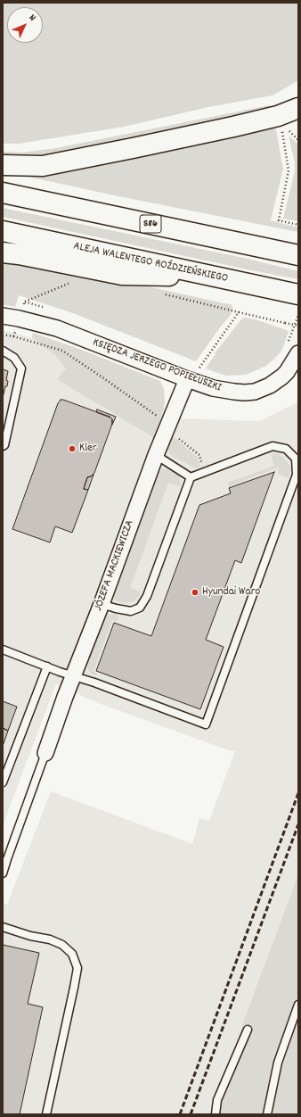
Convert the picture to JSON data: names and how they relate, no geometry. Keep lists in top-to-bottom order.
{
  "streets": {
    "highway": ["S86", "ALEJA WALENTEGO ROŹDZIEŃSKIEGO"],
    "street": ["KSIĘDZA JERZEGO POPIEŁUSZKI", "JÓZEFA MACKIEWICZA"]
  },
  "crossings": [
    ["KSIĘDZA JERZEGO POPIEŁUSZKI", "JÓZEFA MACKIEWICZA"]
  ],
  "places": ["Kler", "Hyundai Waro"],
  "north": "top right"
}
